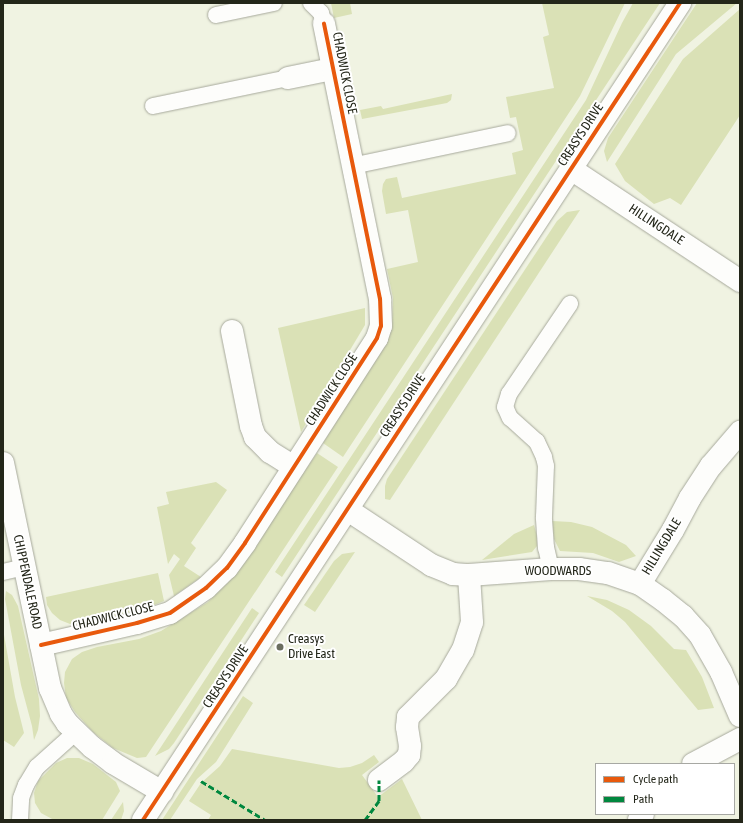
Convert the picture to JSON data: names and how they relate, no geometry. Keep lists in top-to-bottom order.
{
  "streets": {
    "street": [
      "CHADWICK CLOSE",
      "CREASYS DRIVE",
      "HILLINGDALE",
      "WOODWARDS",
      "CHIPPENDALE ROAD"
    ]
  },
  "crossings": [
    ["CHADWICK CLOSE", "CHIPPENDALE ROAD"],
    ["CREASYS DRIVE", "HILLINGDALE"],
    ["CREASYS DRIVE", "WOODWARDS"],
    ["CREASYS DRIVE", "CHIPPENDALE ROAD"],
    ["HILLINGDALE", "WOODWARDS"]
  ],
  "places": ["Creasys Drive East"],
  "legend": ["Cycle path", "Path"]
}
